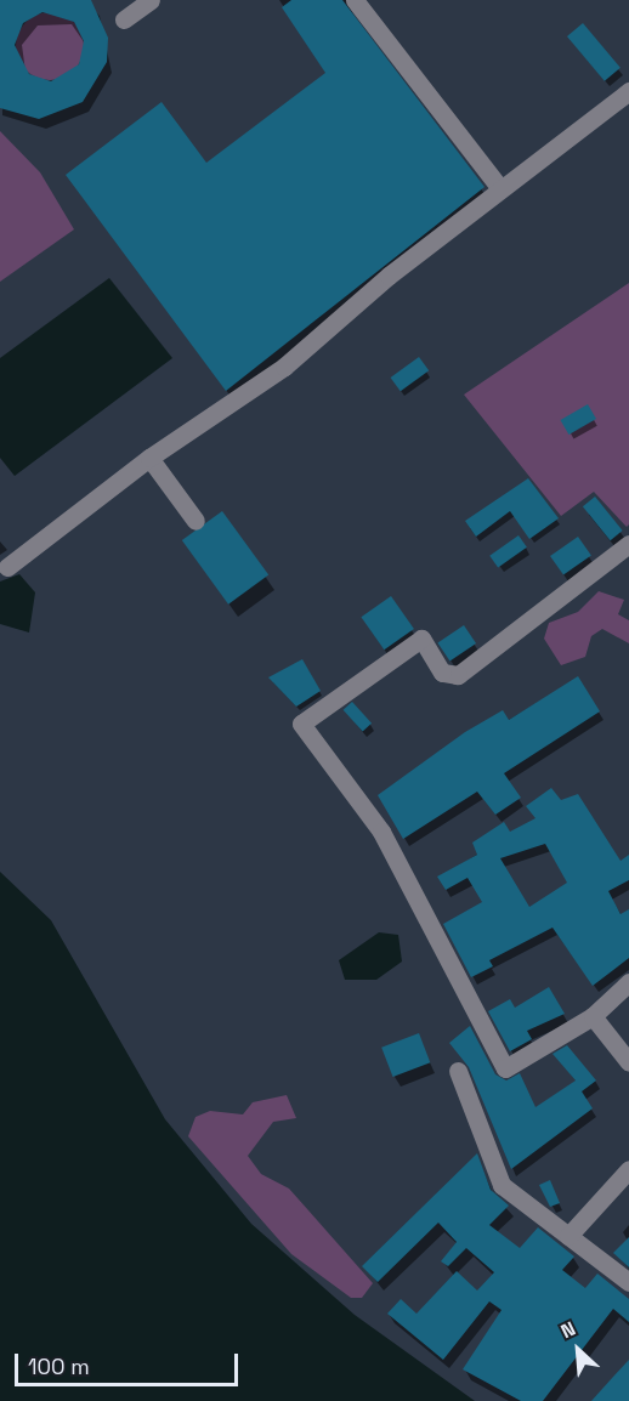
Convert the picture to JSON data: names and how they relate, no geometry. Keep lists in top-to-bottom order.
{
  "scale_bar": "100 m",
  "north": "top left"
}
